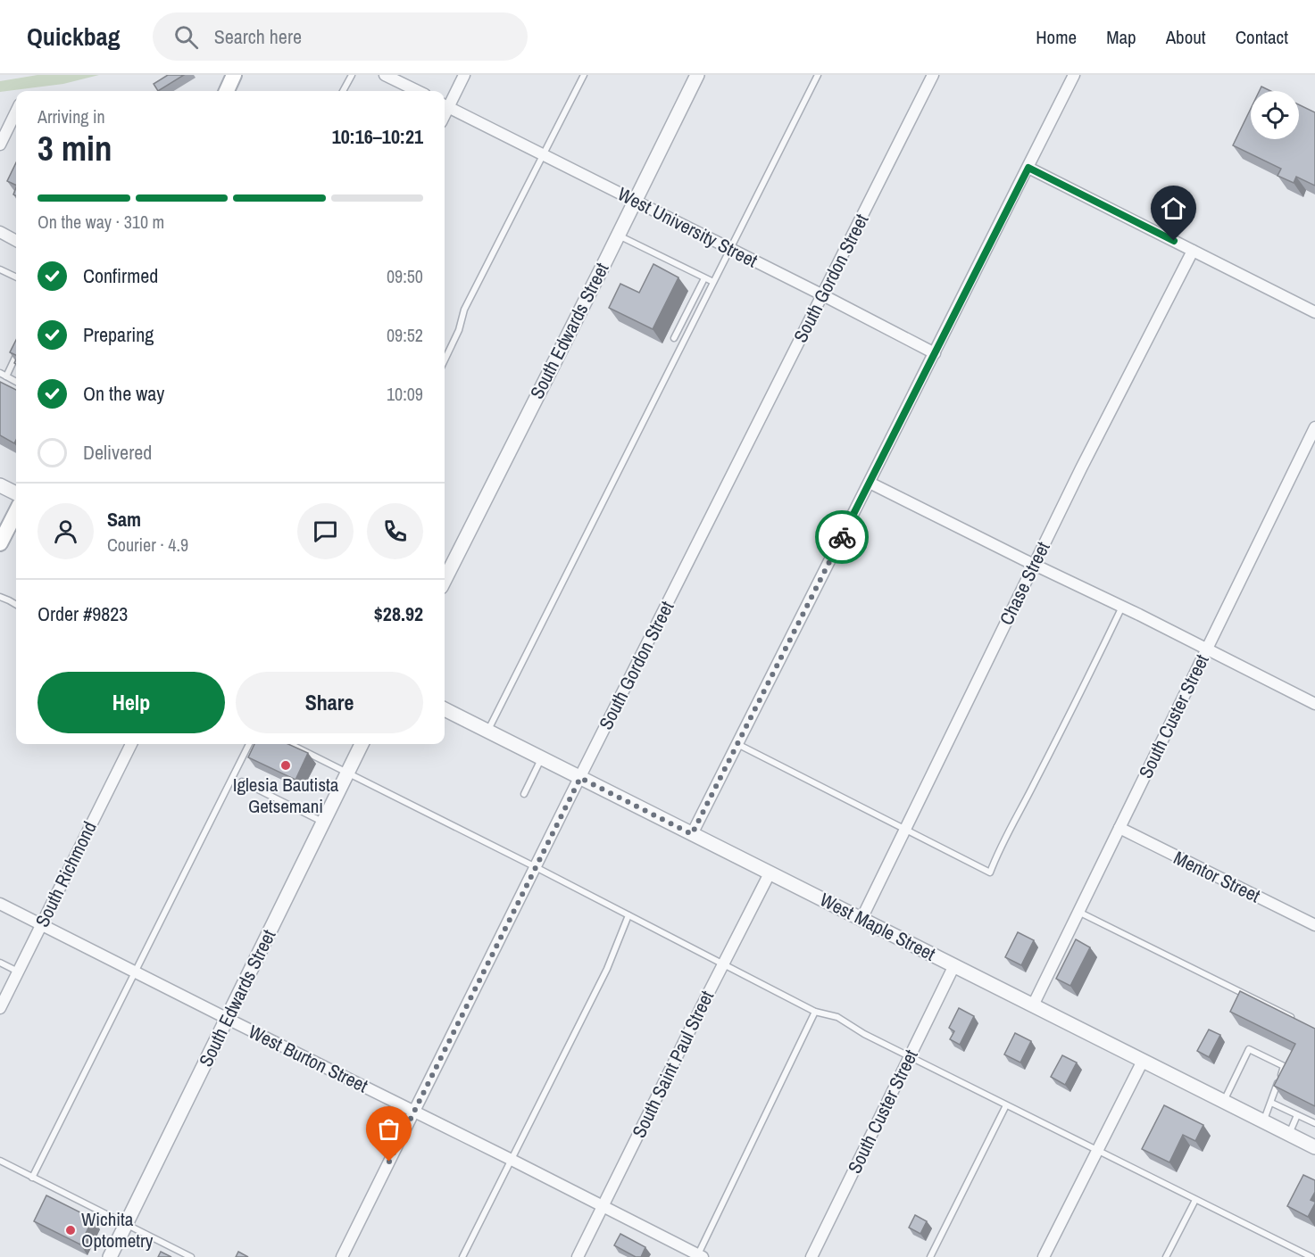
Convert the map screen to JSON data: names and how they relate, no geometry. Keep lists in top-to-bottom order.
{
  "streets": {
    "street": [
      "West University Street",
      "South Gordon Street",
      "South Edwards Street",
      "Chase Street",
      "South Custer Street",
      "South Richmond",
      "Mentor Street",
      "West Maple Street",
      "West Burton Street",
      "South Saint Paul Street"
    ]
  },
  "crossings": [
    ["West University Street", "South Gordon Street"],
    ["West University Street", "South Edwards Street"],
    ["South Gordon Street", "West Maple Street"],
    ["South Gordon Street", "West Burton Street"],
    ["South Edwards Street", "West Burton Street"],
    ["Chase Street", "West Maple Street"],
    ["South Custer Street", "Mentor Street"],
    ["South Custer Street", "West Maple Street"],
    ["South Richmond", "West Burton Street"],
    ["West Maple Street", "South Saint Paul Street"],
    ["West Burton Street", "South Saint Paul Street"]
  ],
  "places": ["Iglesia Bautista Getsemani", "Wichita Optometry"],
  "page": {
    "header": "Quickbag",
    "search": "Search here",
    "nav": [
      "Home",
      "Map",
      "About",
      "Contact"
    ],
    "heading": ["3 min", "Arriving in", "10:16–10:21"],
    "panel": [
      "Sam",
      "Courier · 4.9",
      "Order #9823",
      "$28.92"
    ],
    "bar": "On the way · 310 m",
    "list": [
      ["Confirmed", "09:50"],
      ["Preparing", "09:52"],
      ["On the way", "10:09"],
      "Delivered"
    ],
    "buttons": ["Help", "Share"]
  }
}
